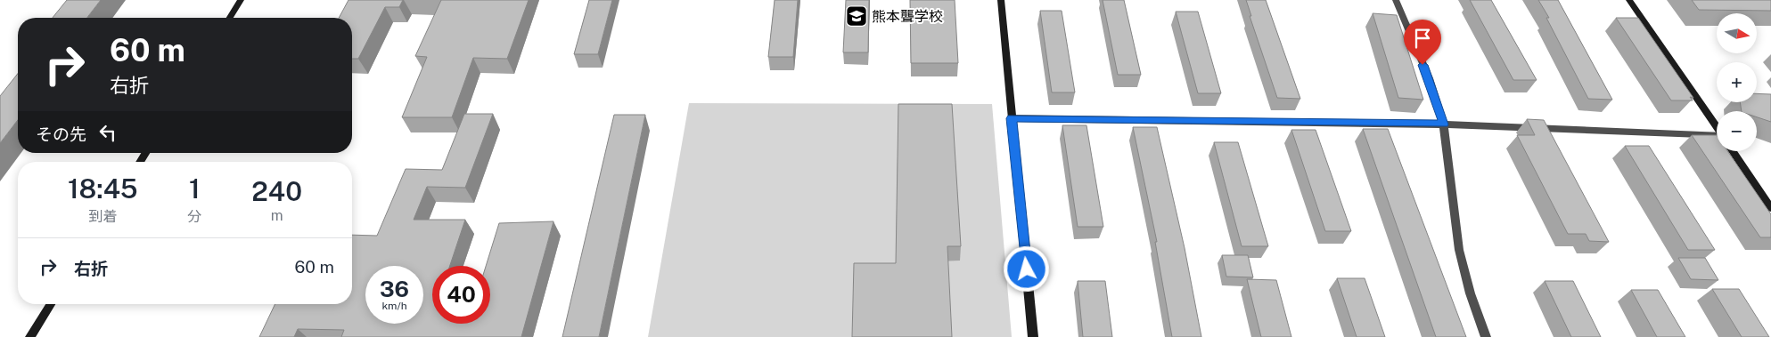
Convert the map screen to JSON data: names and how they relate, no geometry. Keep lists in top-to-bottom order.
{
  "places": {
    "school or university": ["熊本聾学校"]
  },
  "north": "right",
  "page": {
    "map_buttons": ["+", "−"],
    "turn": ["60 m", "右折"],
    "then": "その先",
    "eta": [
      "18:45",
      "到着",
      "1",
      "分",
      "240",
      "m"
    ],
    "list": [
      {
        "name": "右折",
        "value": "60 m"
      }
    ],
    "speed": "36 km/h",
    "limit": "40"
  }
}
